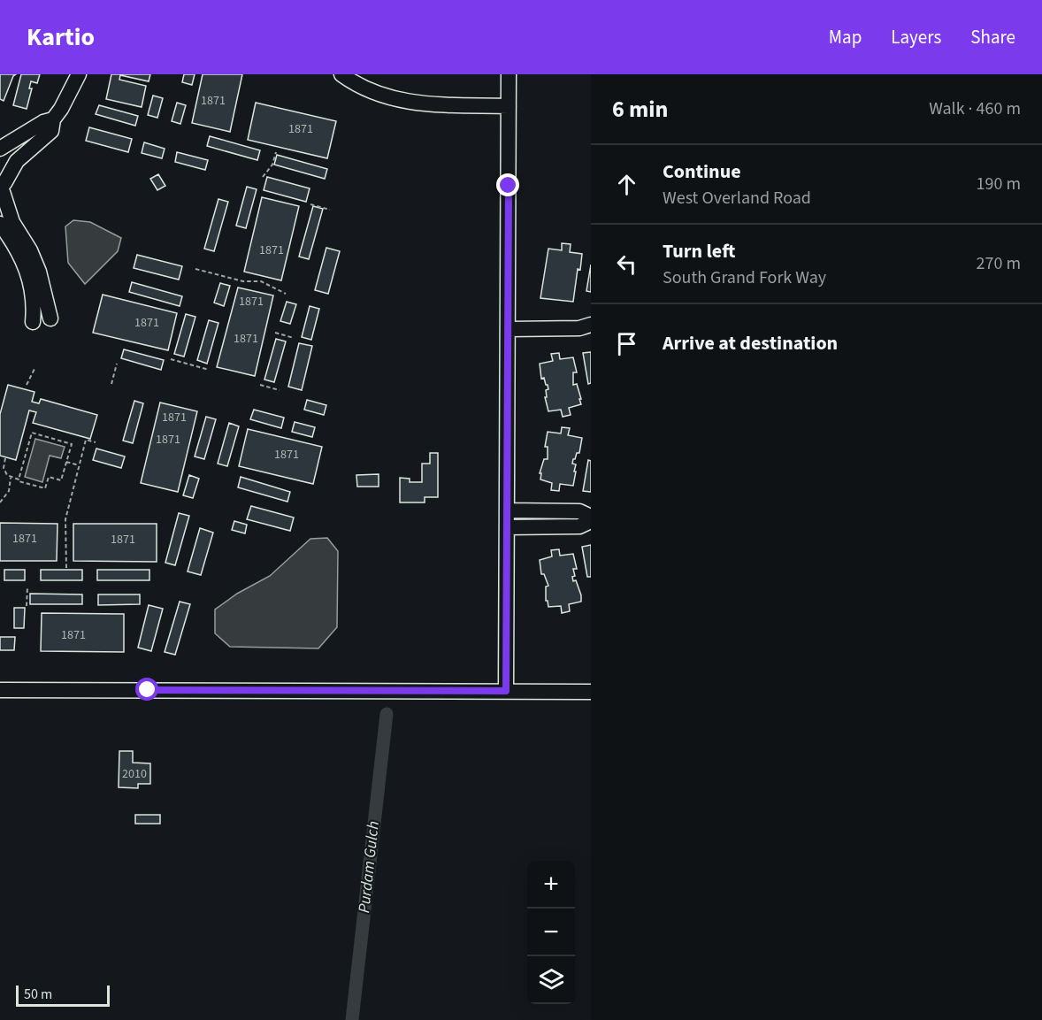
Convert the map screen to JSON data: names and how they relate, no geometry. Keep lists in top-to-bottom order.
{
  "water": ["Purdam Gulch"],
  "house_numbers": [
    "1871",
    "1871",
    "1871",
    "1871",
    "1871",
    "1871",
    "1871",
    "1871",
    "1871",
    "1871",
    "1871",
    "1871",
    "2010"
  ],
  "scale_bar": "50 m",
  "page": {
    "header": "Kartio",
    "nav": ["Map", "Layers", "Share"],
    "heading": ["6 min", "Walk · 460 m"],
    "list": [
      ["Continue", "West Overland Road", "190 m"],
      ["Turn left", "South Grand Fork Way", "270 m"],
      "Arrive at destination"
    ],
    "map_buttons": ["+", "−"],
    "scale": "50 m"
  }
}
